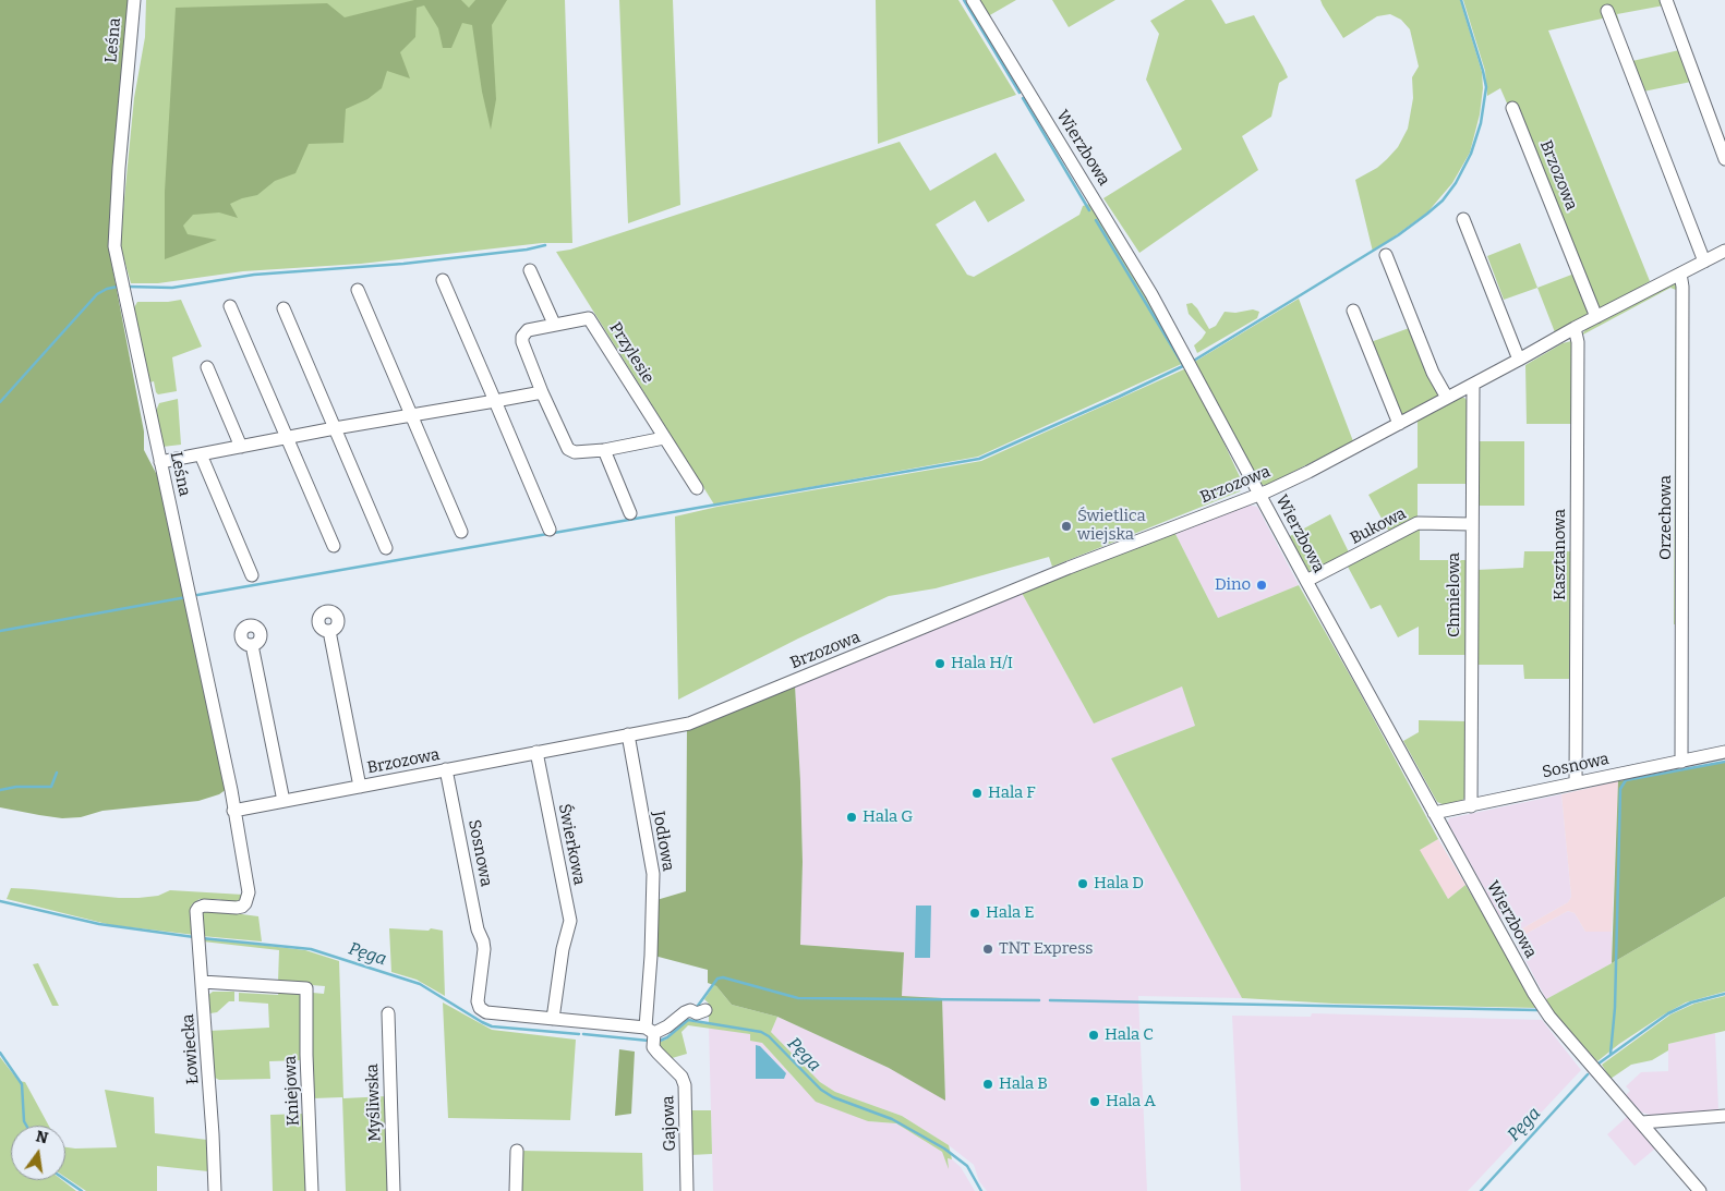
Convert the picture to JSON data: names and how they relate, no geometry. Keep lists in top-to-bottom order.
{
  "streets": {
    "street": [
      "Leśna",
      "Wierzbowa",
      "Brzozowa",
      "Przylesie",
      "Orzechowa",
      "Bukowa",
      "Kasztanowa",
      "Chmielowa",
      "Sosnowa",
      "Jodłowa",
      "Świerkowa",
      "Łowiecka",
      "Kniejowa",
      "Myśliwska",
      "Gajowa"
    ]
  },
  "crossings": [
    ["Leśna", "Brzozowa"],
    ["Leśna", "Łowiecka"],
    ["Wierzbowa", "Brzozowa"],
    ["Wierzbowa", "Bukowa"],
    ["Wierzbowa", "Sosnowa"],
    ["Brzozowa", "Orzechowa"],
    ["Brzozowa", "Kasztanowa"],
    ["Brzozowa", "Chmielowa"],
    ["Brzozowa", "Sosnowa"],
    ["Brzozowa", "Jodłowa"],
    ["Brzozowa", "Świerkowa"],
    ["Orzechowa", "Sosnowa"],
    ["Bukowa", "Chmielowa"],
    ["Kasztanowa", "Sosnowa"],
    ["Chmielowa", "Sosnowa"],
    ["Sosnowa", "Świerkowa"],
    ["Jodłowa", "Gajowa"],
    ["Łowiecka", "Kniejowa"]
  ],
  "water": ["Pęga"],
  "places": [
    "Świetlica wiejska",
    "Dino",
    "Hala H/I",
    "Hala F",
    "Hala G",
    "Hala D",
    "Hala E",
    "TNT Express",
    "Hala C",
    "Hala B",
    "Hala A"
  ],
  "north": "top"
}
